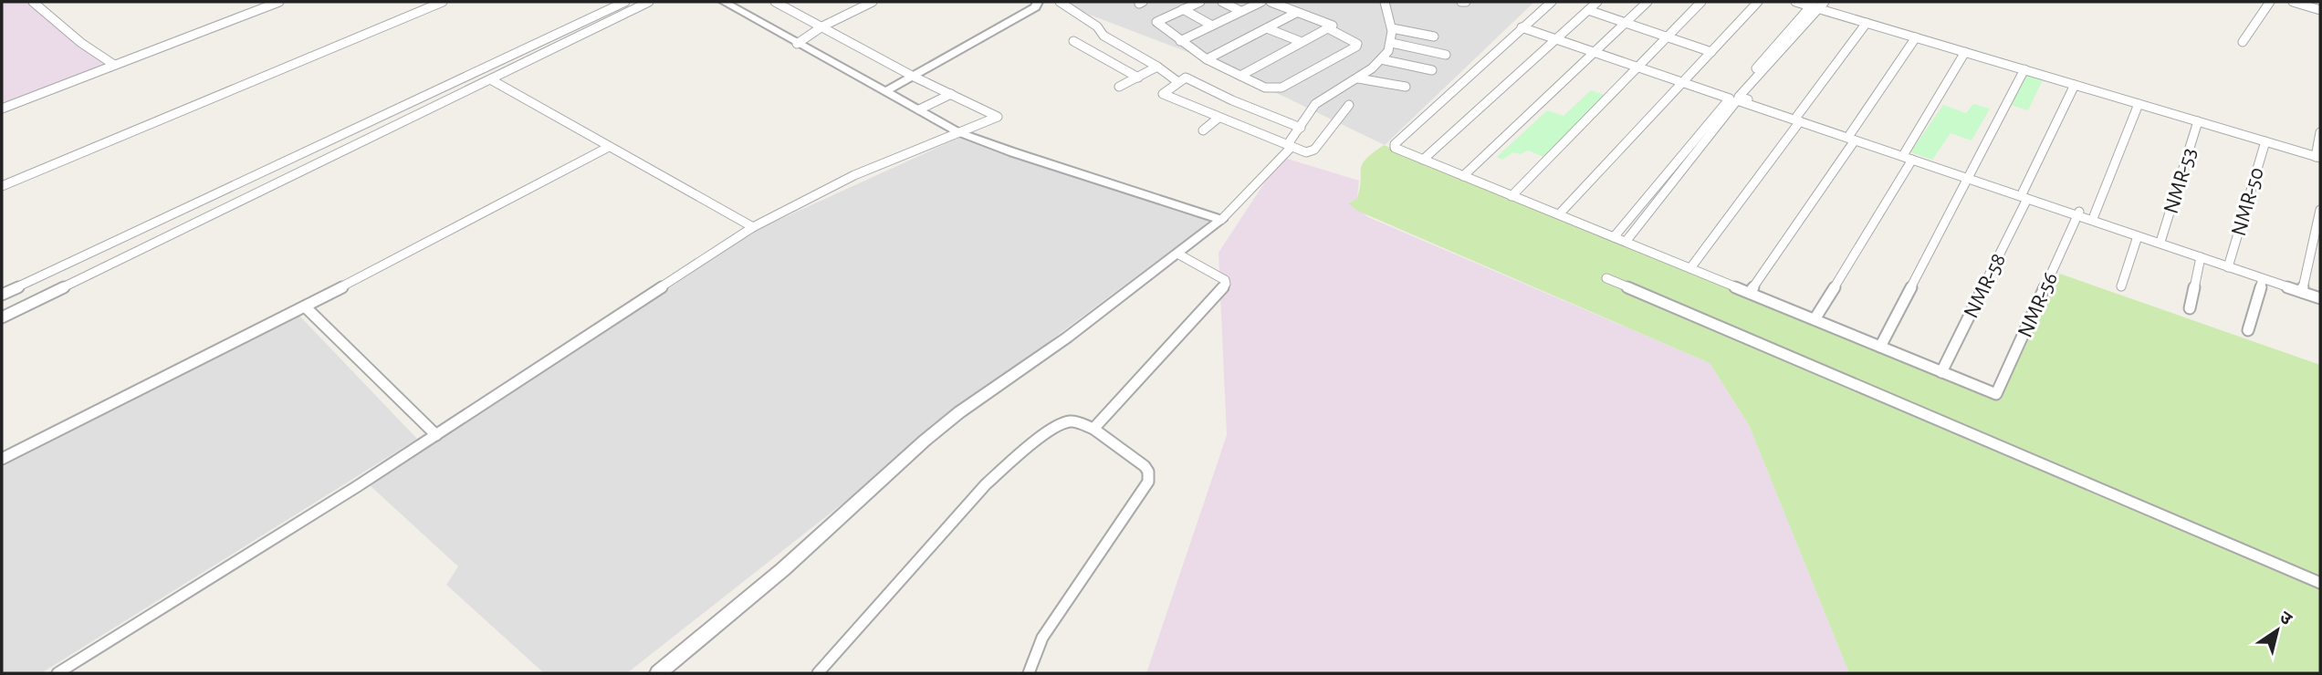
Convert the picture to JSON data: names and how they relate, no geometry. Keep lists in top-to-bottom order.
{
  "streets": {
    "street": [
      "NMR-53",
      "NMR-50",
      "NMR-58",
      "NMR-56"
    ]
  },
  "crossings": [
    ["NMR-58", "NMR-56"]
  ],
  "north": "top right"
}
